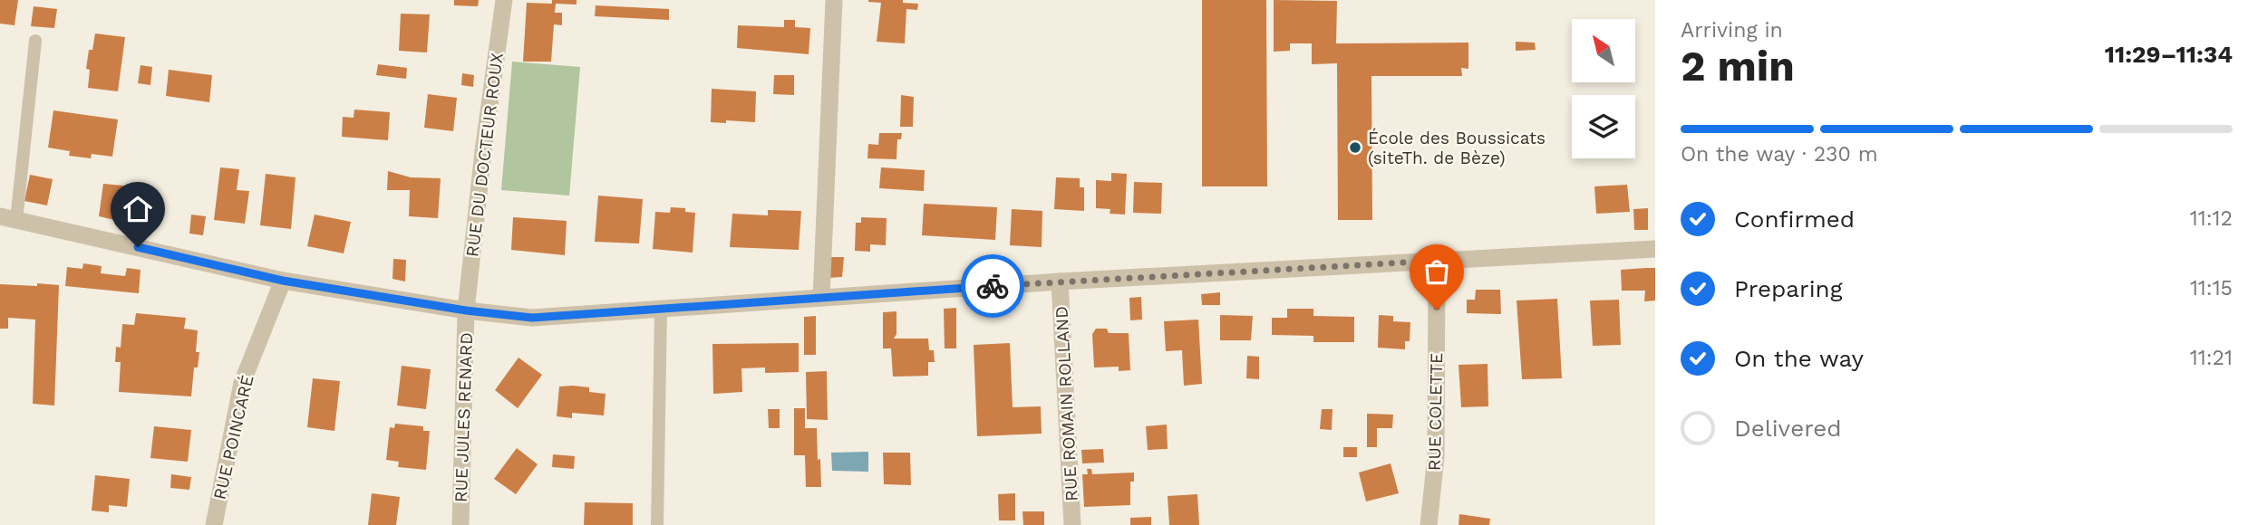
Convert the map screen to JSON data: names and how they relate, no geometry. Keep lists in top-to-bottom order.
{
  "streets": {
    "street": [
      "RUE DU DOCTEUR ROUX",
      "RUE ROMAIN ROLLAND",
      "RUE COLETTE",
      "RUE JULES RENARD",
      "RUE POINCARÉ"
    ]
  },
  "crossings": [
    ["RUE DU DOCTEUR ROUX", "RUE JULES RENARD"]
  ],
  "places": ["École des Boussicats (siteTh. de Bèze)"],
  "north": "top left",
  "page": {
    "heading": ["2 min", "Arriving in", "11:29–11:34"],
    "bar": "On the way · 230 m",
    "list": [
      ["Confirmed", "11:12"],
      ["Preparing", "11:15"],
      ["On the way", "11:21"],
      "Delivered"
    ]
  }
}
